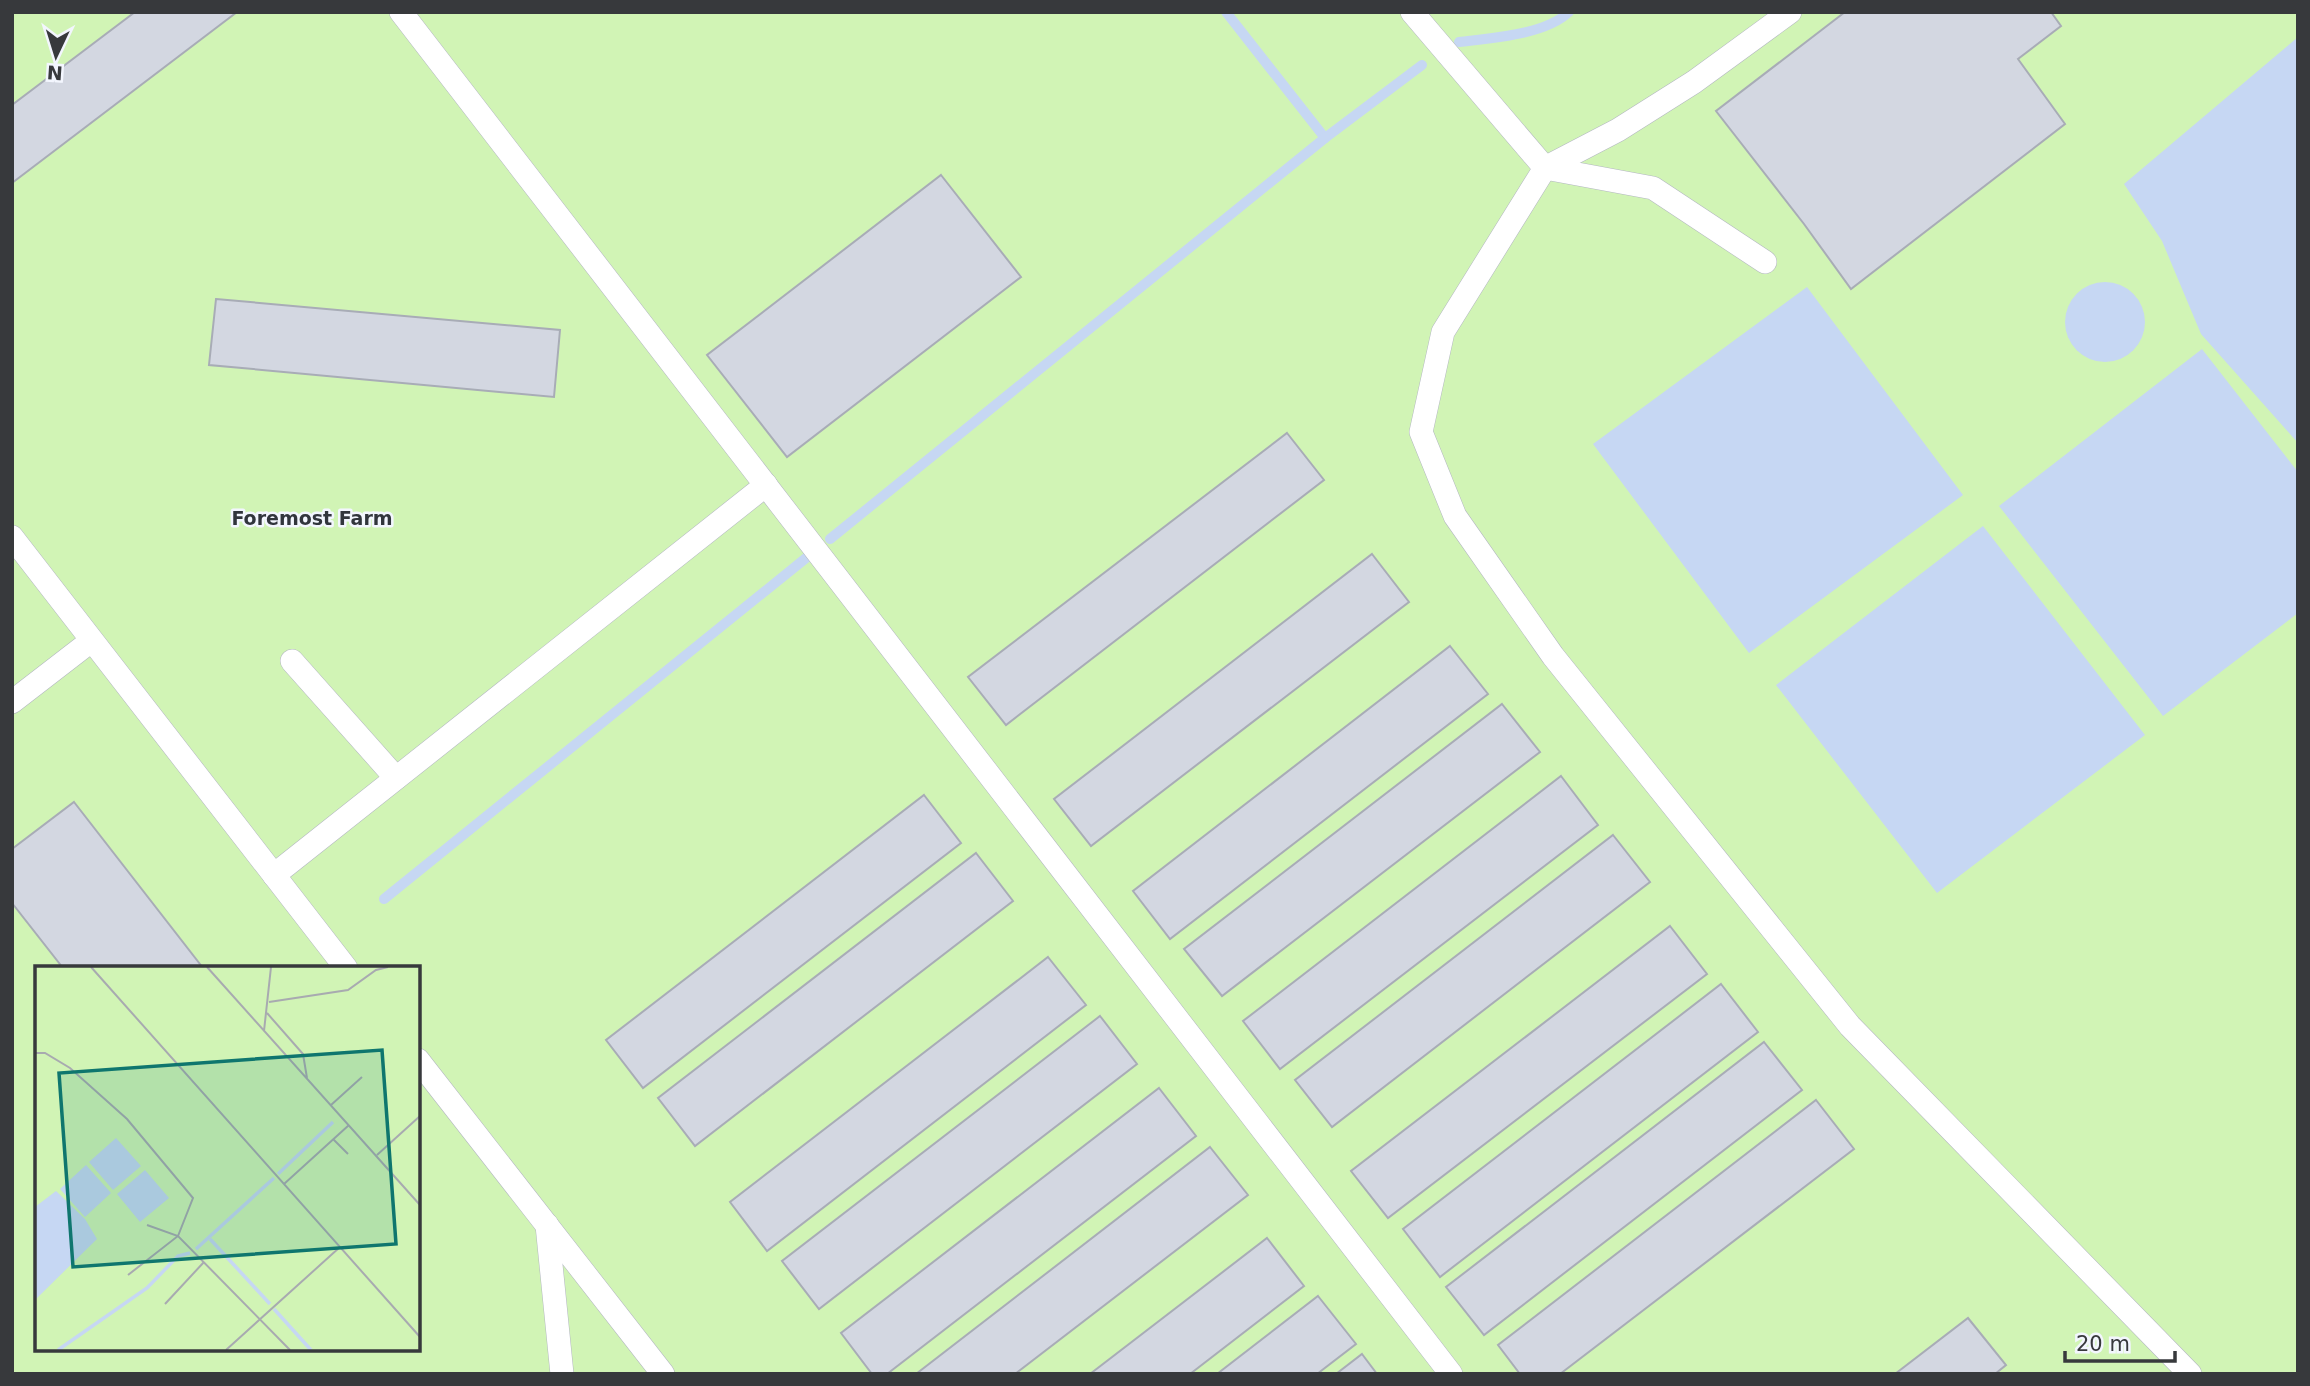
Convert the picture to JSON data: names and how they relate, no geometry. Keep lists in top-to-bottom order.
{
  "districts": ["Foremost Farm"],
  "scale_bar": "20 m",
  "north": "bottom"
}
